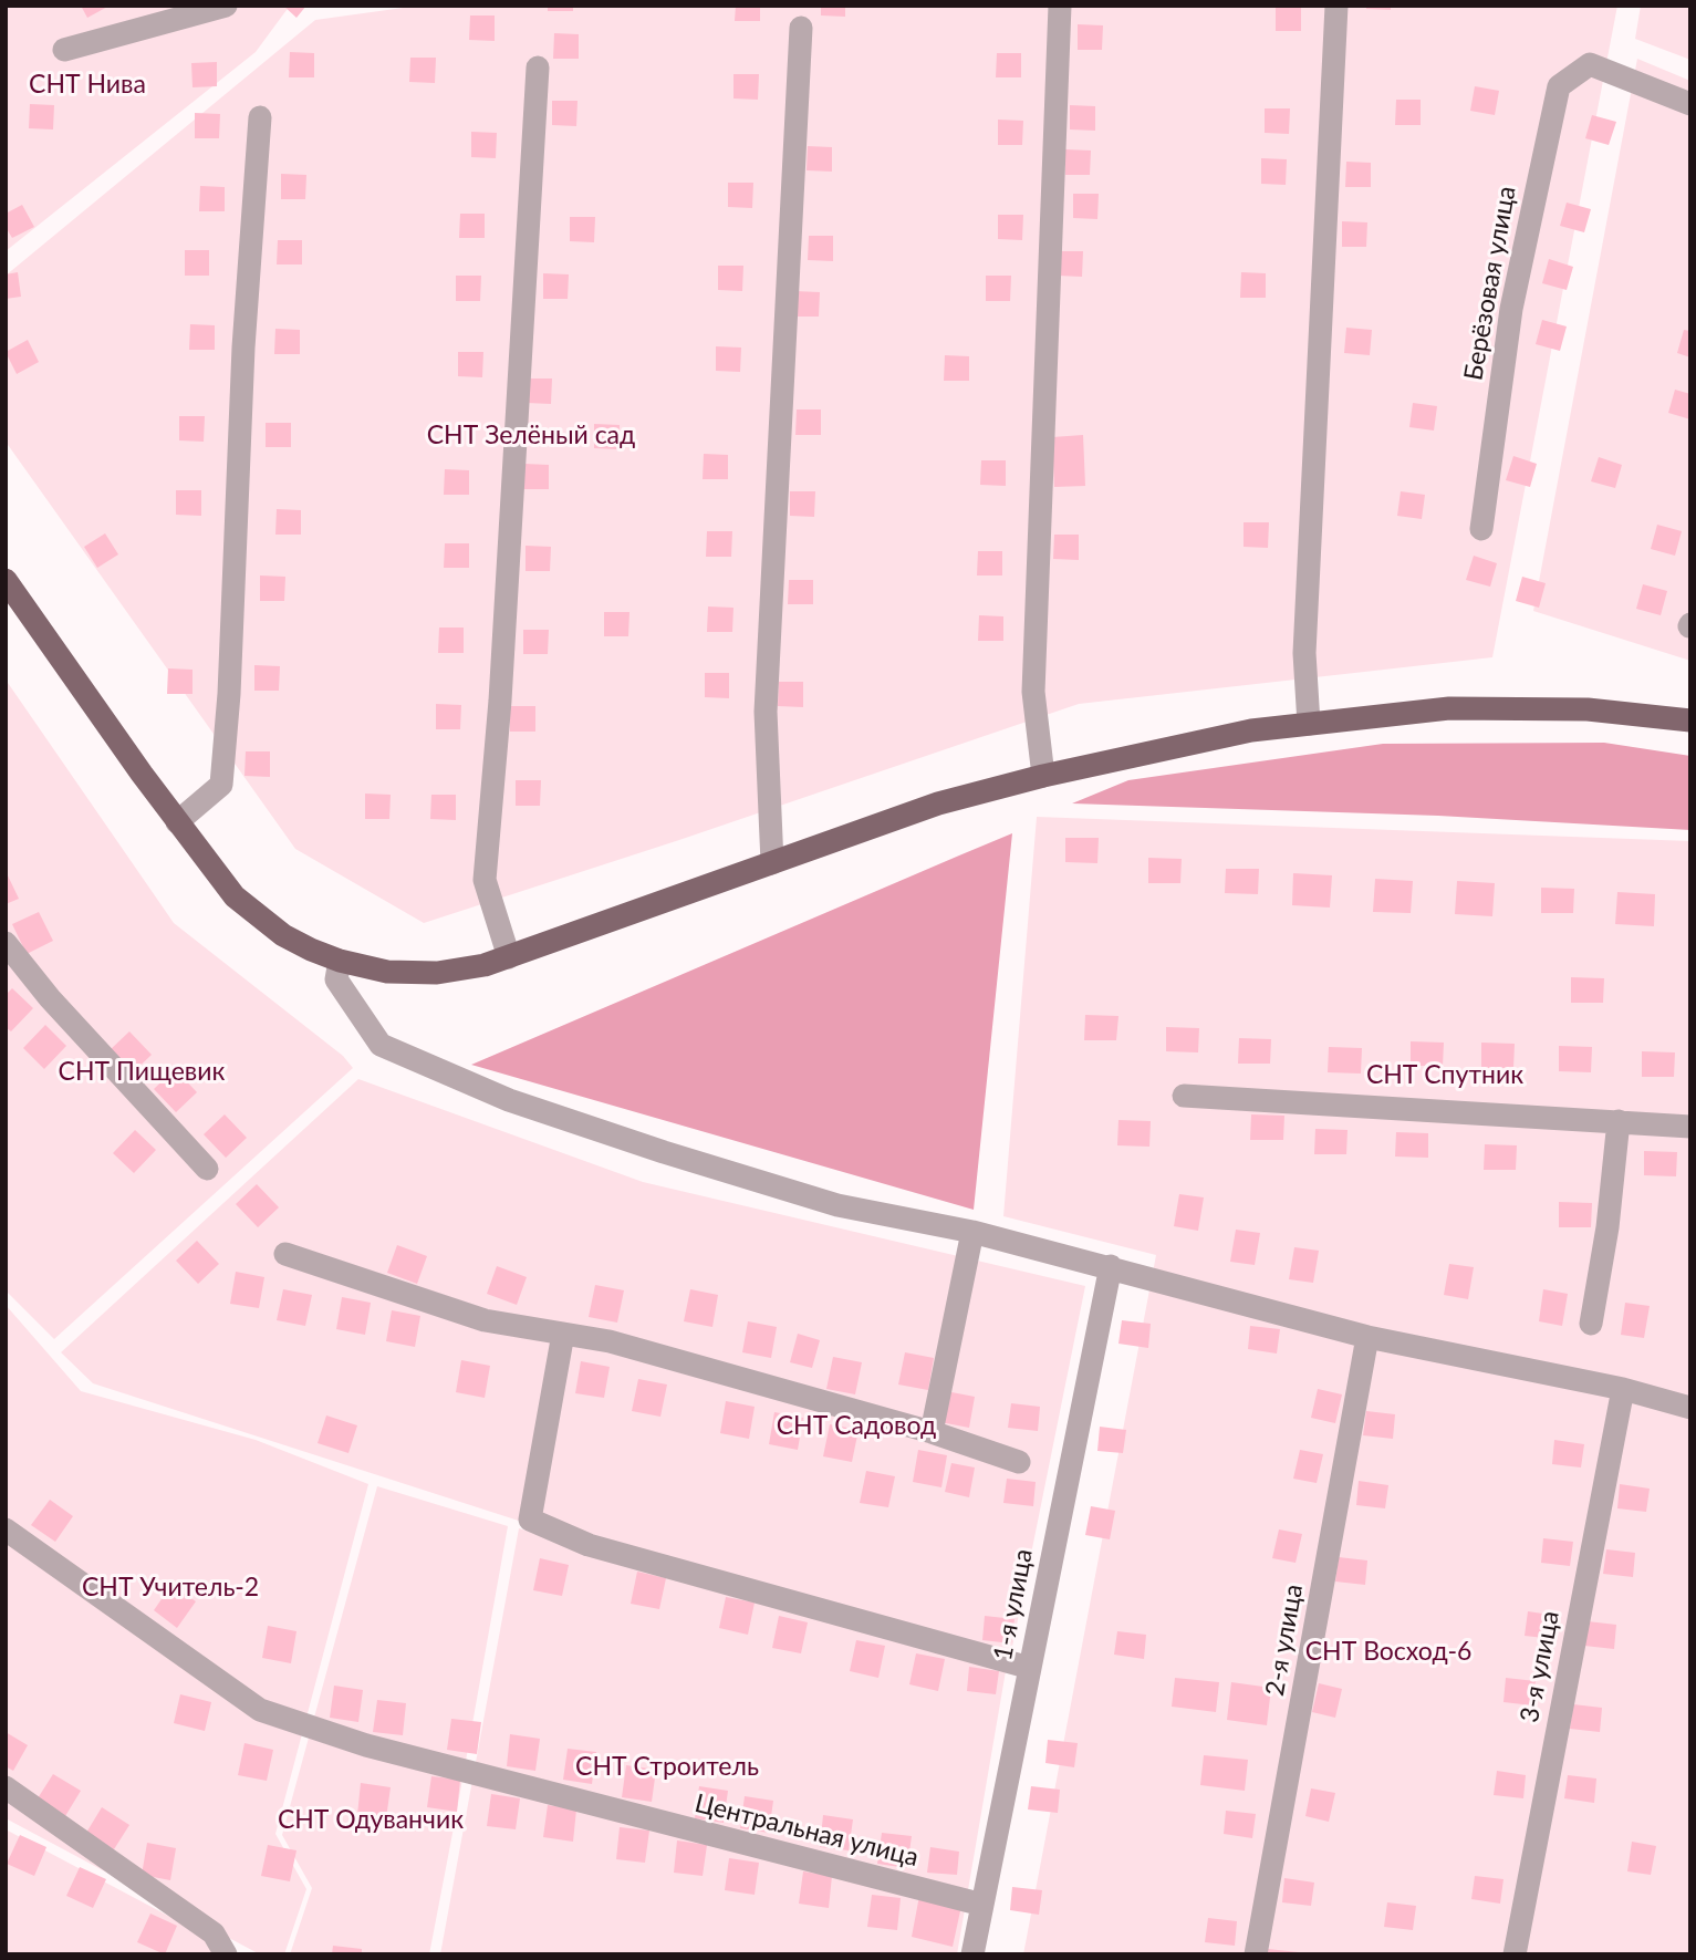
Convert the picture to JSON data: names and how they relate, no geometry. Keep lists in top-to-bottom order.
{
  "streets": {
    "street": [
      "Берёзовая улица",
      "1-я улица",
      "2-я улица",
      "3-я улица",
      "Центральная улица"
    ]
  },
  "crossings": [
    ["1-я улица", "Центральная улица"]
  ],
  "parks": [
    "СНТ Нива",
    "СНТ Зелёный сад",
    "СНТ Пищевик",
    "СНТ Спутник",
    "СНТ Садовод",
    "СНТ Учитель-2",
    "СНТ Восход-6",
    "СНТ Строитель",
    "СНТ Одуванчик"
  ]
}
